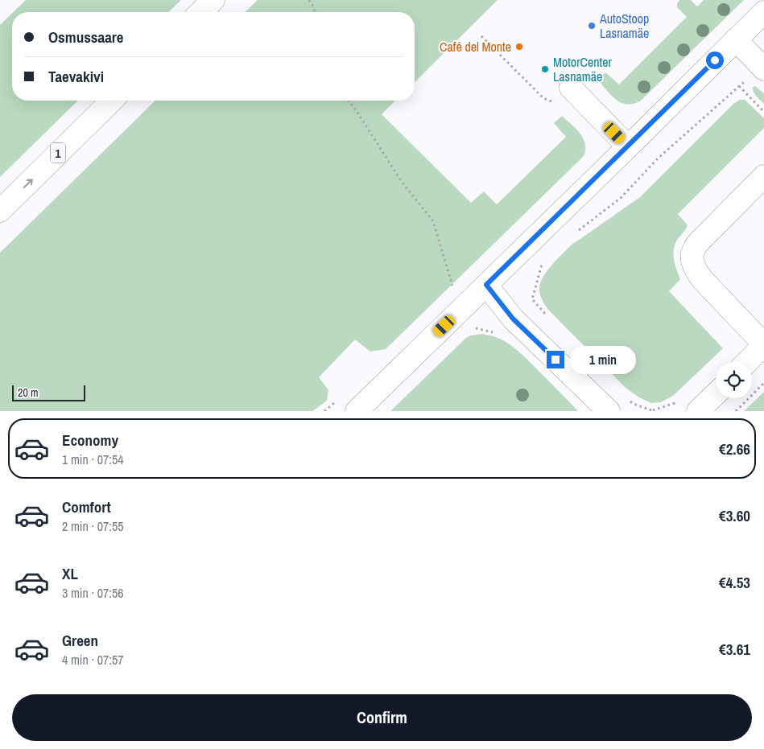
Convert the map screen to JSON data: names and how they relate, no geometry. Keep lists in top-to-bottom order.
{
  "streets": {
    "main road": ["1"]
  },
  "places": ["AutoStoop Lasnamäe", "Café del Monte", "MotorCenter Lasnamäe"],
  "scale_bar": "20 m",
  "page": {
    "banner": ["Osmussaare", "Taevakivi"],
    "bubble": "1 min",
    "scale": "20 m",
    "list": [
      {
        "name": "Economy",
        "note": "1 min · 07:54",
        "value": "€2.66"
      },
      {
        "name": "Comfort",
        "note": "2 min · 07:55",
        "value": "€3.60"
      },
      {
        "name": "XL",
        "note": "3 min · 07:56",
        "value": "€4.53"
      },
      {
        "name": "Green",
        "note": "4 min · 07:57",
        "value": "€3.61"
      }
    ],
    "buttons": "Confirm"
  }
}
